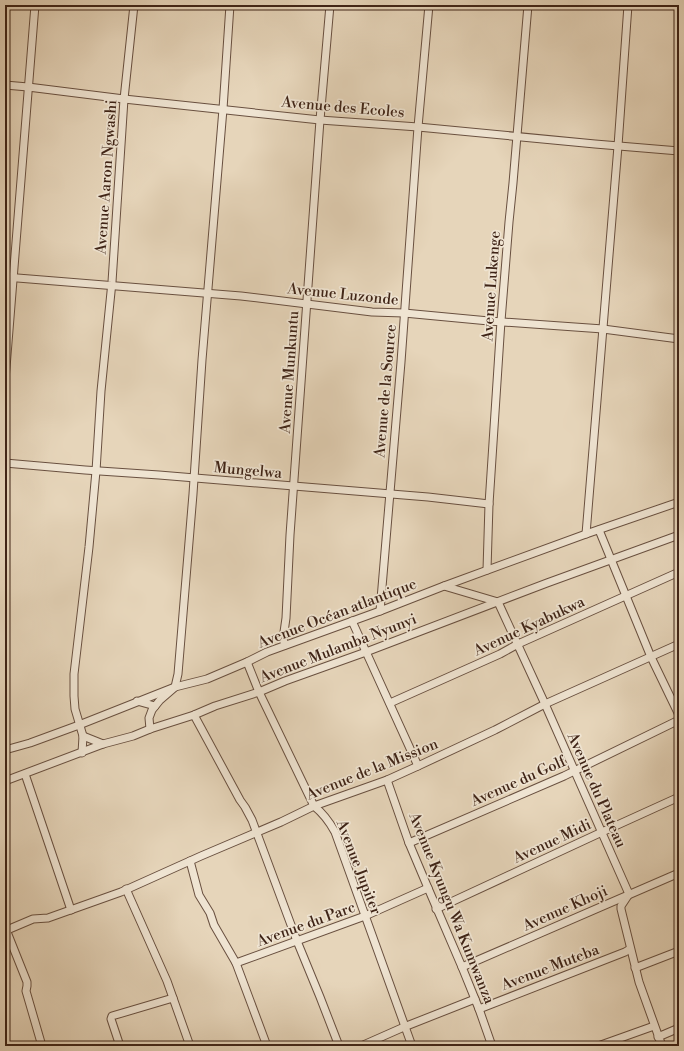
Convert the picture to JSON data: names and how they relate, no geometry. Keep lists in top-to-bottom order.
{
  "streets": {
    "street": [
      "Avenue des Ecoles",
      "Avenue Aaron Ngwashi",
      "Avenue Lukenge",
      "Avenue Luzonde",
      "Avenue Munkuntu",
      "Avenue de la Source",
      "Mungelwa",
      "Avenue Océan atlantique",
      "Avenue Kyabukwa",
      "Avenue Mulamba Nyunyi",
      "Avenue de la Mission",
      "Avenue du Golf",
      "Avenue du Plateau",
      "Avenue Midi",
      "Avenue Jupiter",
      "Avenue Kyungu Wa Kumwanza",
      "Avenue Khoji",
      "Avenue du Parc",
      "Avenue Muteba"
    ]
  },
  "crossings": [
    ["Avenue des Ecoles", "Avenue Aaron Ngwashi"],
    ["Avenue des Ecoles", "Avenue Lukenge"],
    ["Avenue des Ecoles", "Avenue Munkuntu"],
    ["Avenue des Ecoles", "Avenue de la Source"],
    ["Avenue Aaron Ngwashi", "Avenue Luzonde"],
    ["Avenue Aaron Ngwashi", "Mungelwa"],
    ["Avenue Aaron Ngwashi", "Avenue Océan atlantique"],
    ["Avenue Lukenge", "Avenue Luzonde"],
    ["Avenue Lukenge", "Mungelwa"],
    ["Avenue Lukenge", "Avenue Océan atlantique"],
    ["Avenue Luzonde", "Avenue Munkuntu"],
    ["Avenue Luzonde", "Avenue de la Source"],
    ["Avenue Munkuntu", "Mungelwa"],
    ["Avenue Munkuntu", "Avenue Océan atlantique"],
    ["Avenue de la Source", "Mungelwa"],
    ["Avenue de la Source", "Avenue Océan atlantique"],
    ["Avenue Océan atlantique", "Avenue Jupiter"],
    ["Avenue Kyabukwa", "Avenue du Plateau"],
    ["Avenue Mulamba Nyunyi", "Avenue du Plateau"],
    ["Avenue Mulamba Nyunyi", "Avenue Jupiter"],
    ["Avenue de la Mission", "Avenue du Plateau"],
    ["Avenue de la Mission", "Avenue Jupiter"],
    ["Avenue de la Mission", "Avenue Kyungu Wa Kumwanza"],
    ["Avenue du Golf", "Avenue du Plateau"],
    ["Avenue du Golf", "Avenue Kyungu Wa Kumwanza"],
    ["Avenue du Plateau", "Avenue Midi"],
    ["Avenue du Plateau", "Avenue Khoji"],
    ["Avenue Midi", "Avenue Kyungu Wa Kumwanza"],
    ["Avenue Jupiter", "Avenue du Parc"],
    ["Avenue Kyungu Wa Kumwanza", "Avenue Khoji"],
    ["Avenue Kyungu Wa Kumwanza", "Avenue du Parc"],
    ["Avenue Kyungu Wa Kumwanza", "Avenue Muteba"]
  ]
}
